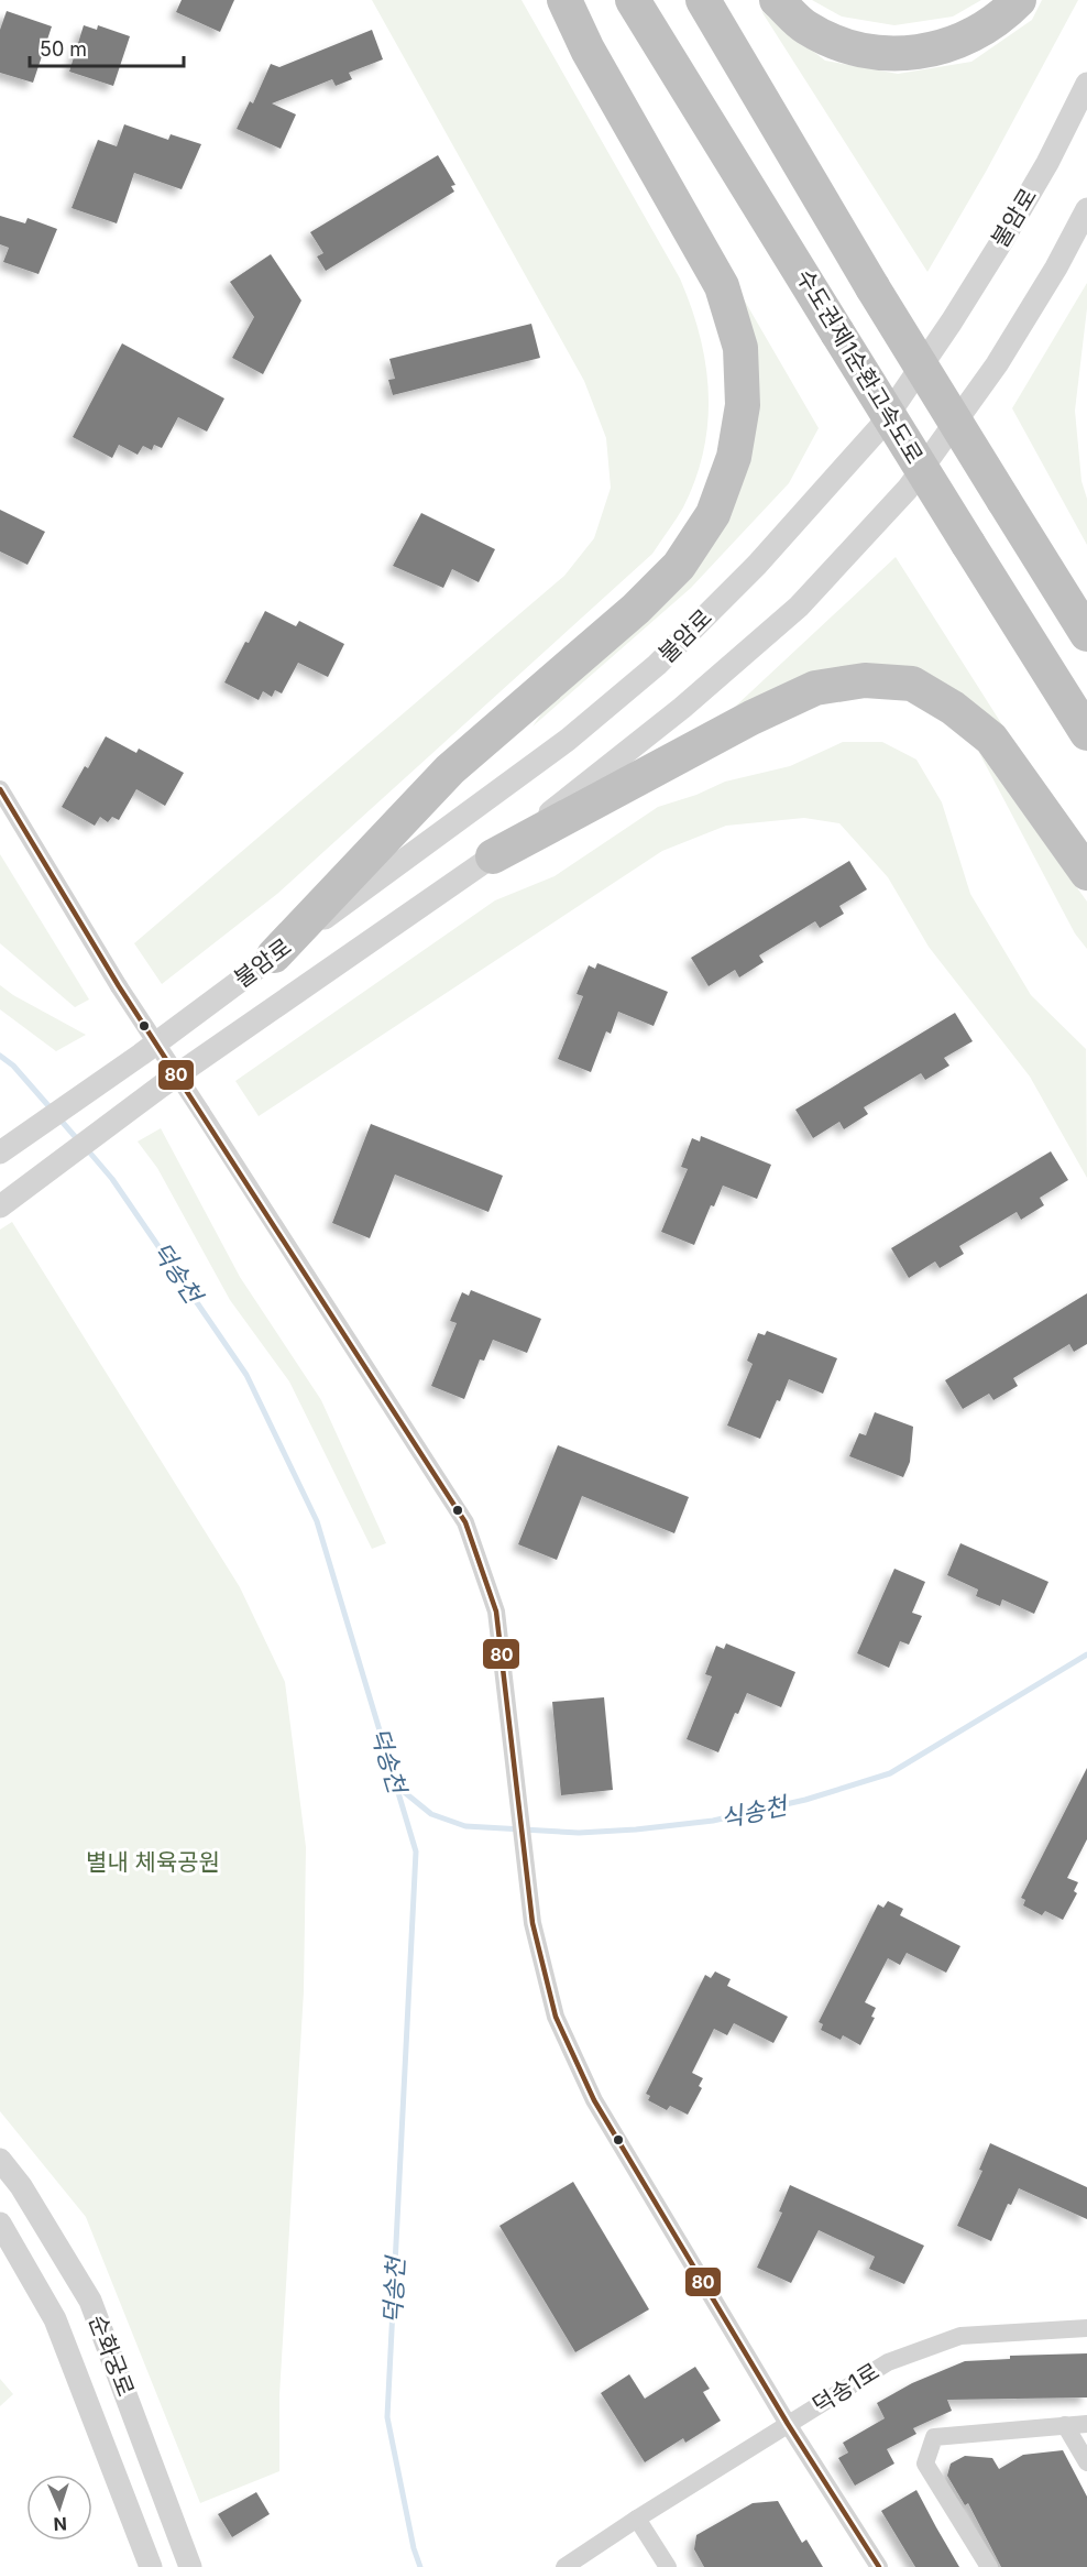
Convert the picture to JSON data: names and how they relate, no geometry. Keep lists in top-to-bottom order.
{
  "streets": {
    "highway": ["수도권제1순환고속도로"],
    "street": ["불암로", "순화궁로", "덕송1로"]
  },
  "water": ["덕송천", "식송천"],
  "parks": ["별내 체육공원"],
  "lines": ["transit line 80"],
  "scale_bar": "50 m",
  "north": "bottom"
}
